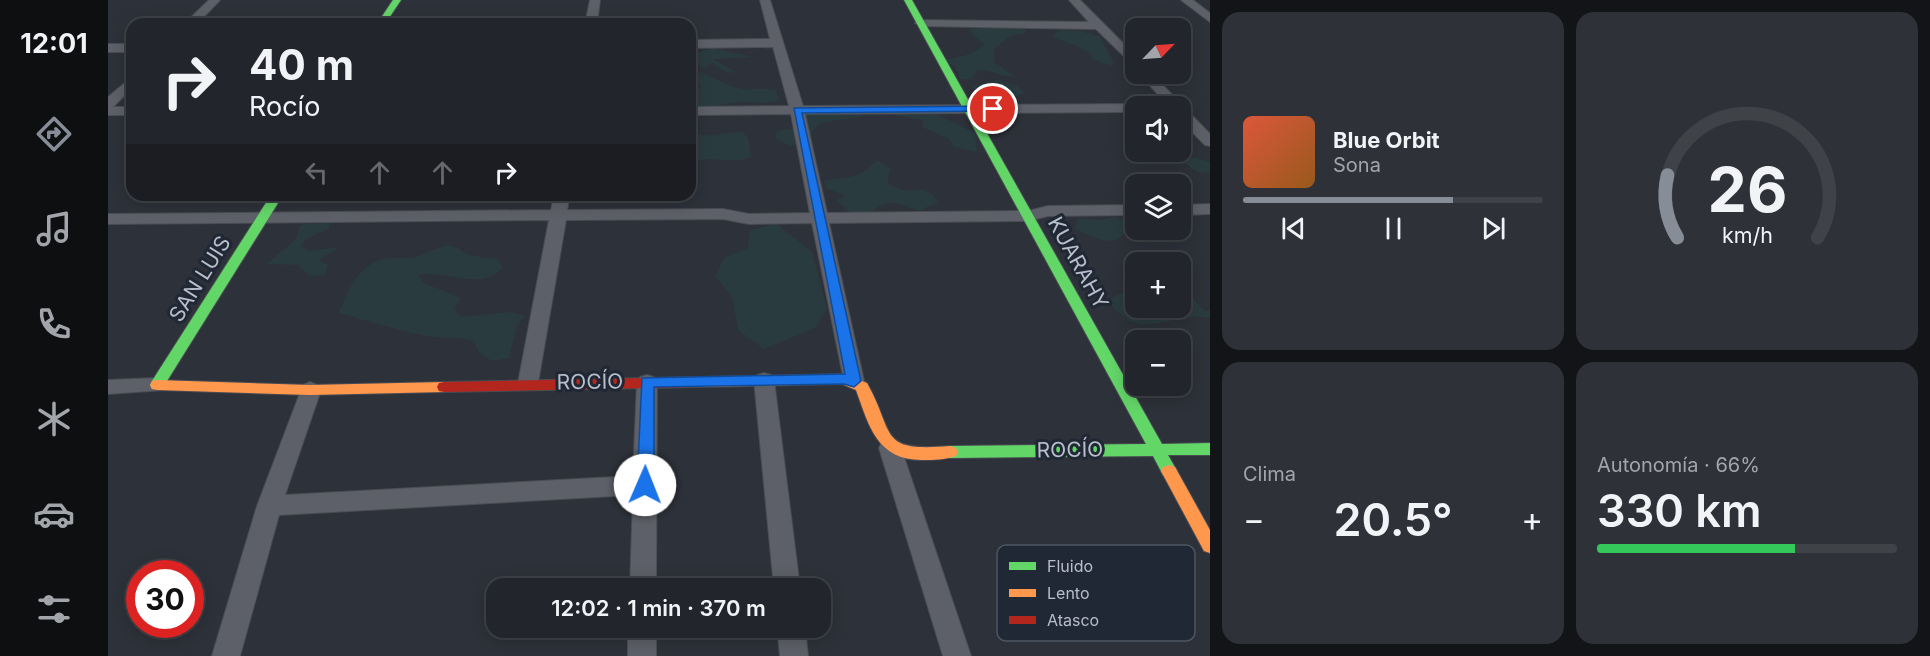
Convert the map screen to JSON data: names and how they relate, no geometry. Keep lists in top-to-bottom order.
{
  "streets": {
    "street": ["KUARAHY", "SAN LUIS", "ROCÍO"]
  },
  "crossings": [
    ["KUARAHY", "ROCÍO"],
    ["SAN LUIS", "ROCÍO"]
  ],
  "legend": ["Fluido", "Lento", "Atasco"],
  "north": "top right",
  "page": {
    "tabs": "12:01",
    "map_buttons": ["+", "−"],
    "turn": ["40 m", "Rocío"],
    "song": ["Blue Orbit", "Sona"],
    "tile": [
      "Clima",
      ["Autonomía · 66%", "330 km"]
    ],
    "heat": ["−", "20.5°", "+"],
    "limit": "30",
    "trip": "12:02 · 1 min · 370 m",
    "gauge": ["26", "km/h"]
  }
}
